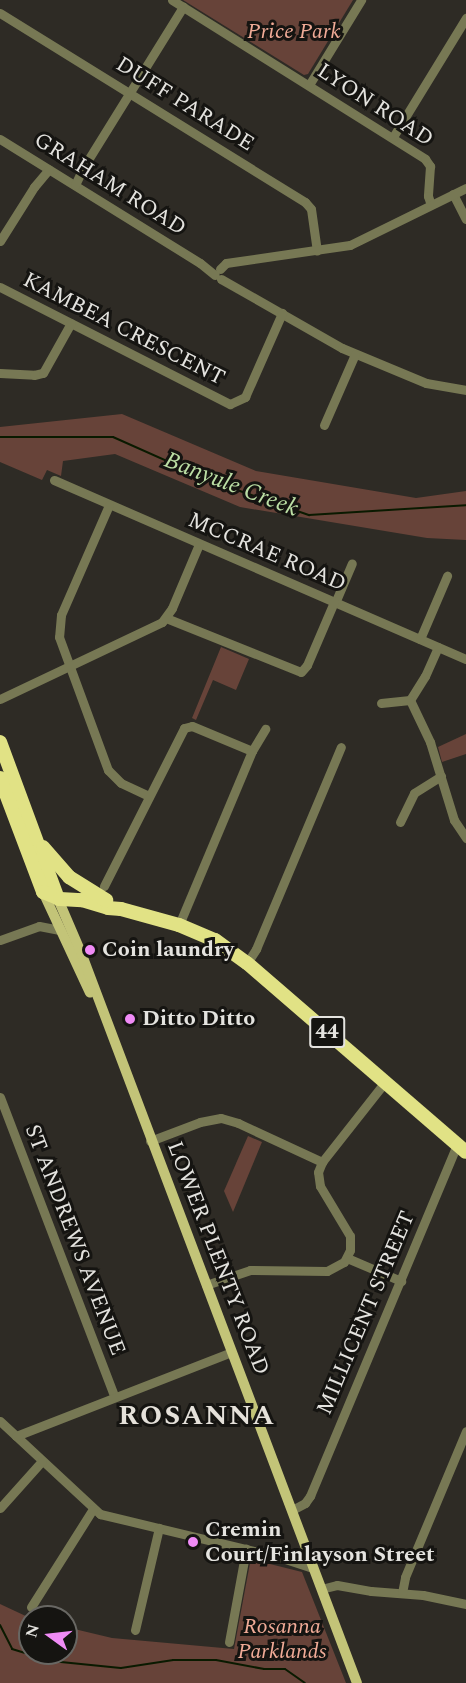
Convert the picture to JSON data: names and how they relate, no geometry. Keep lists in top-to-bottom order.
{
  "streets": {
    "highway": ["44", "LOWER PLENTY ROAD"],
    "street": [
      "DUFF PARADE",
      "LYON ROAD",
      "GRAHAM ROAD",
      "KAMBEA CRESCENT",
      "MCCRAE ROAD",
      "ST ANDREWS AVENUE",
      "MILLICENT STREET"
    ]
  },
  "crossings": [
    ["GRAHAM ROAD", "KAMBEA CRESCENT"],
    ["44", "LOWER PLENTY ROAD"],
    ["44", "MILLICENT STREET"],
    ["LOWER PLENTY ROAD", "MILLICENT STREET"]
  ],
  "districts": ["ROSANNA"],
  "water": ["Banyule Creek"],
  "parks": ["Price Park", "Rosanna Parklands"],
  "places": ["Coin laundry", "Ditto Ditto", "Cremin Court/Finlayson Street"],
  "north": "left"
}
